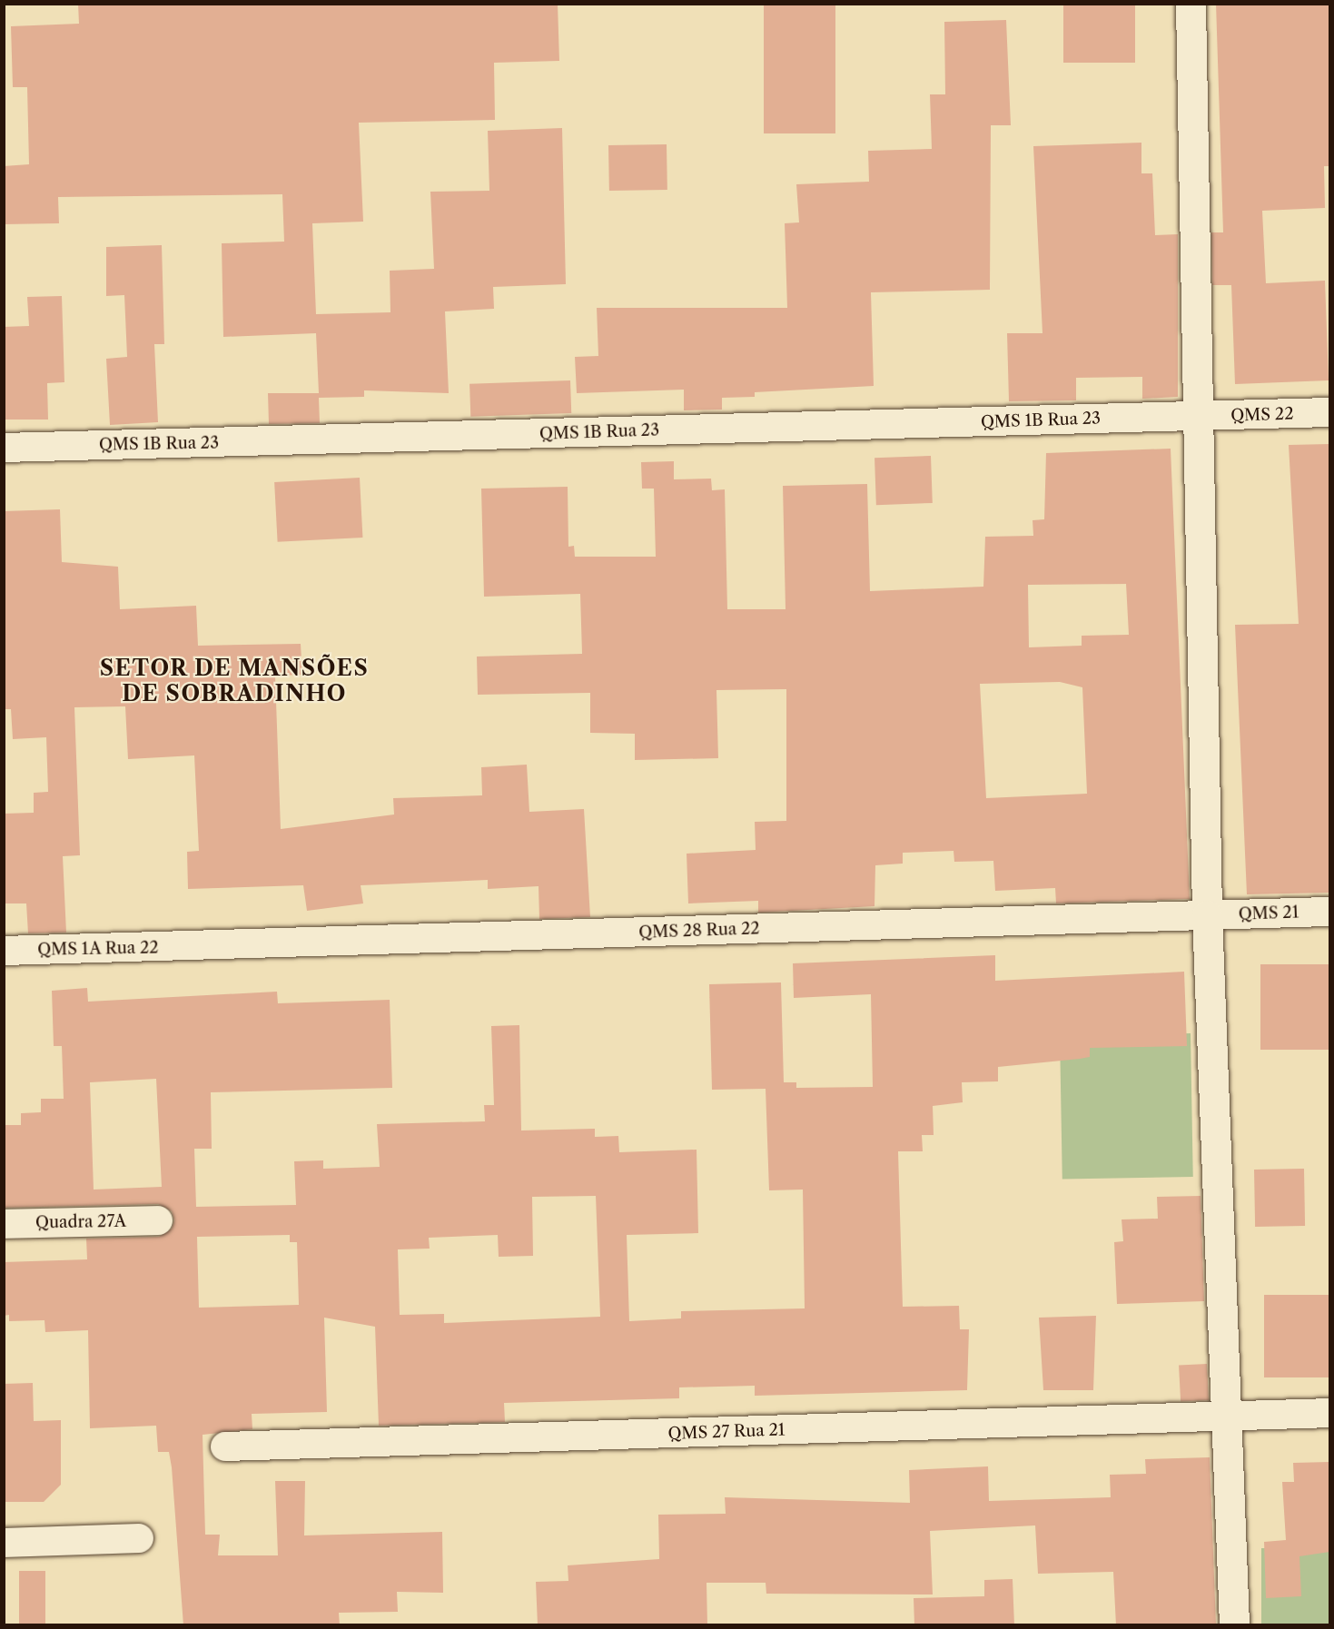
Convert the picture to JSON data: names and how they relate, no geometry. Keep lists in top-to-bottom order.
{
  "streets": {
    "street": [
      "QMS 22",
      "QMS 1B Rua 23",
      "QMS 21",
      "QMS 28 Rua 22",
      "QMS 1A Rua 22",
      "Quadra 27A",
      "QMS 27 Rua 21"
    ]
  },
  "crossings": [
    ["QMS 22", "QMS 1B Rua 23"],
    ["QMS 21", "QMS 28 Rua 22"],
    ["QMS 28 Rua 22", "QMS 1A Rua 22"]
  ],
  "districts": ["SETOR DE MANSÕES DE SOBRADINHO"]
}
